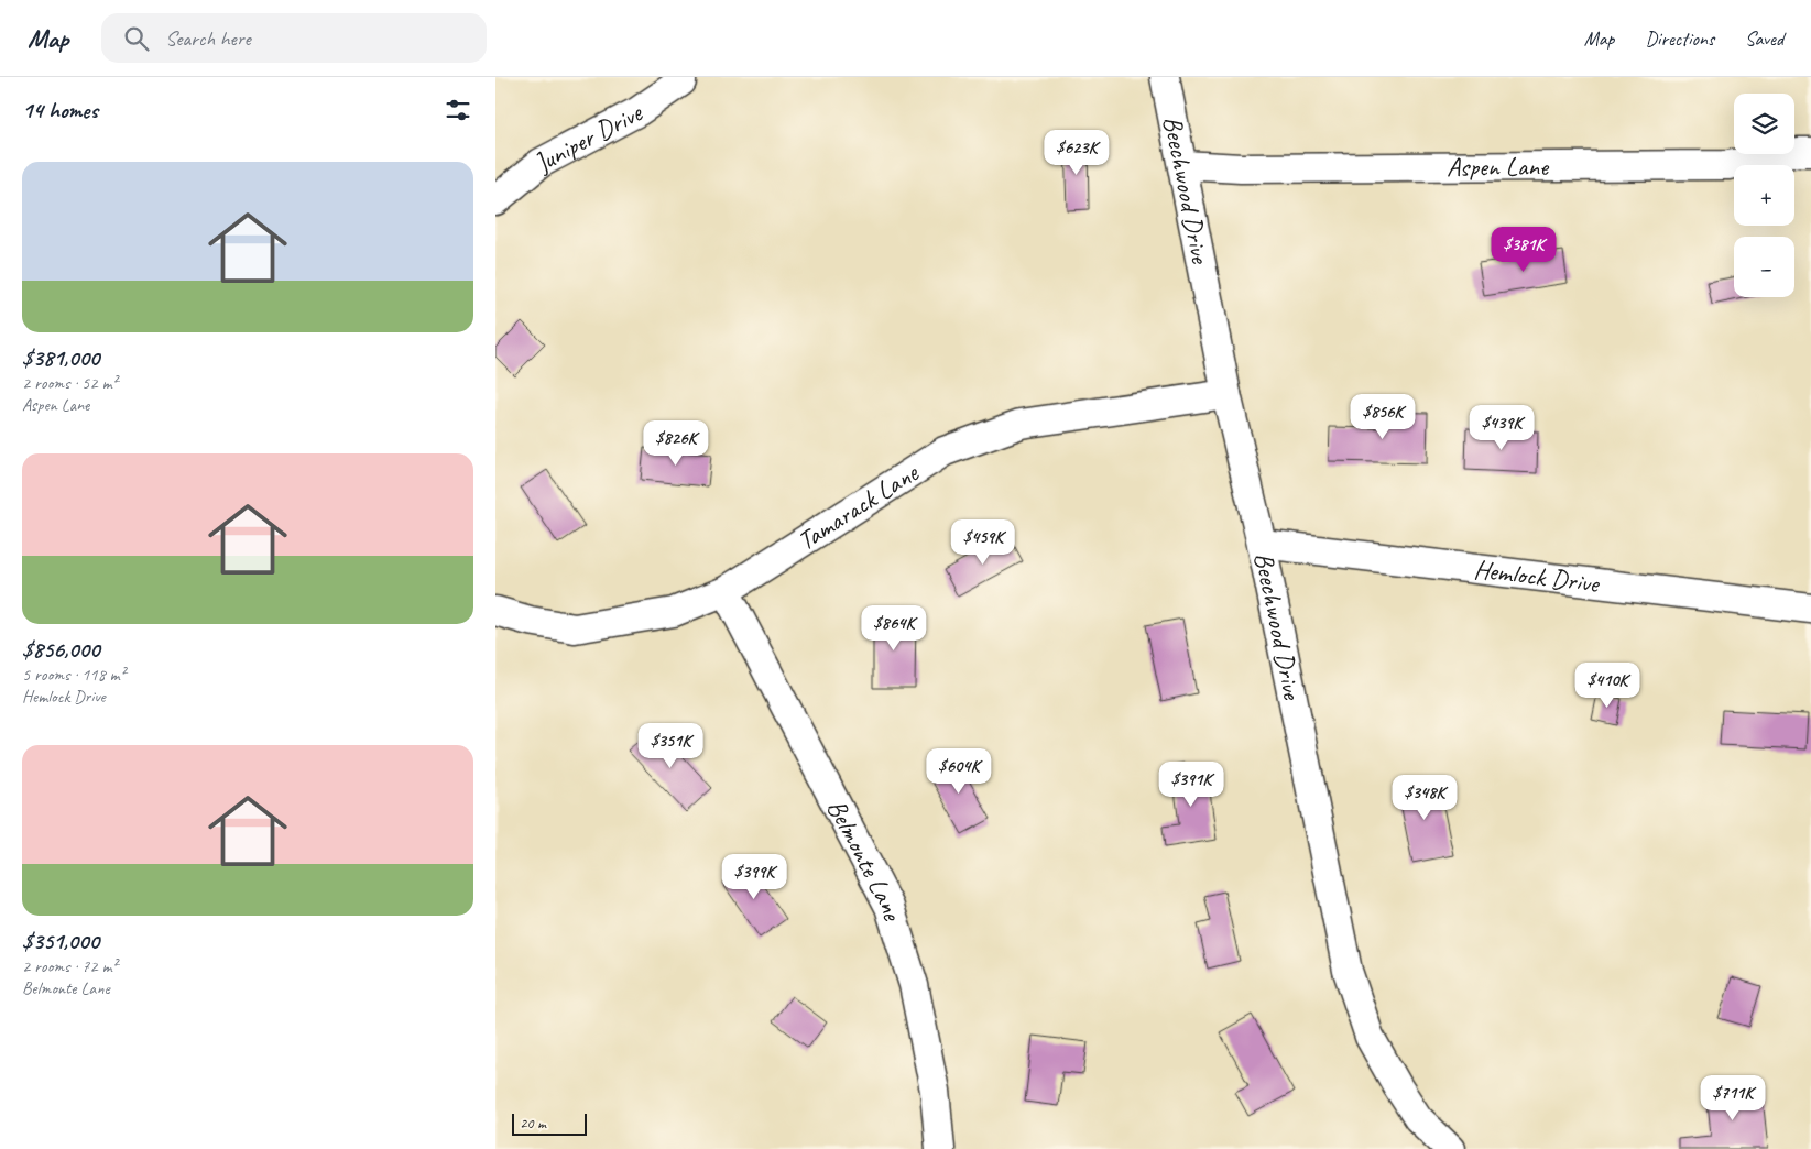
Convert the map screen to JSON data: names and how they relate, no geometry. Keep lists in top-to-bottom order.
{
  "streets": {
    "street": [
      "Juniper Drive",
      "Aspen Lane",
      "Beechwood Drive",
      "Tamarack Lane",
      "Hemlock Drive",
      "Belmonte Lane"
    ]
  },
  "crossings": [
    ["Aspen Lane", "Beechwood Drive"],
    ["Beechwood Drive", "Tamarack Lane"],
    ["Beechwood Drive", "Hemlock Drive"],
    ["Tamarack Lane", "Belmonte Lane"]
  ],
  "scale_bar": "20 m",
  "page": {
    "header": "Map",
    "search": "Search here",
    "nav": ["Map", "Directions", "Saved"],
    "heading": "14 homes",
    "map_buttons": ["+", "−"],
    "price": [
      "$623K",
      "$381K",
      "$856K",
      "$439K",
      "$826K",
      "$459K",
      "$864K",
      "$410K",
      "$351K",
      "$604K",
      "$391K",
      "$348K",
      "$399K",
      "$711K"
    ],
    "list": [
      {
        "name": "$381,000",
        "note": "2 rooms · 52 m² · Aspen Lane"
      },
      {
        "name": "$856,000",
        "note": "5 rooms · 118 m² · Hemlock Drive"
      },
      {
        "name": "$351,000",
        "note": "2 rooms · 72 m² · Belmonte Lane"
      }
    ],
    "scale": "20 m"
  }
}
